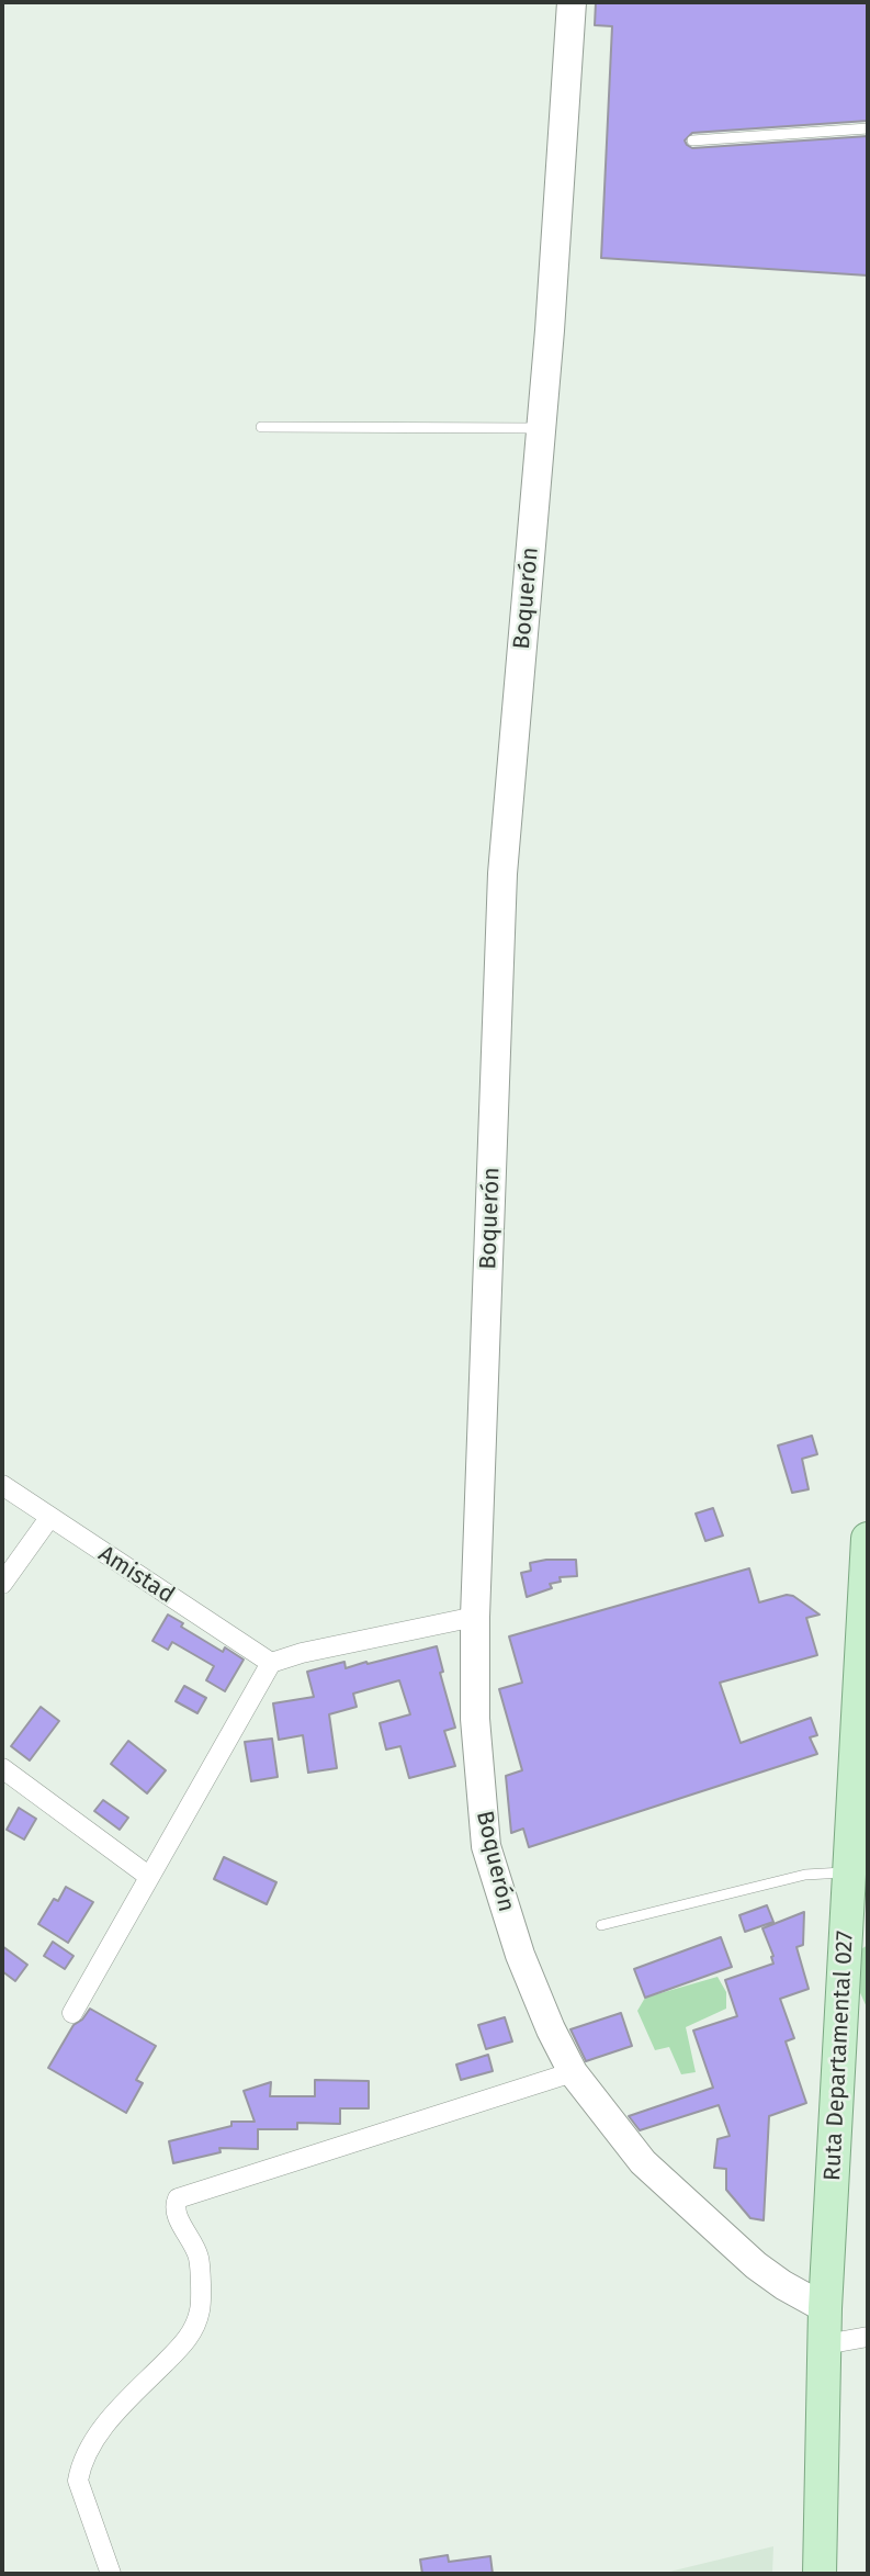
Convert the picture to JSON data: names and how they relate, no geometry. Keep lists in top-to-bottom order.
{
  "streets": {
    "main road": ["Ruta Departamental 027"],
    "street": ["Boquerón", "Amistad"]
  },
  "crossings": [
    ["Boquerón", "Ruta Departamental 027"]
  ]
}
